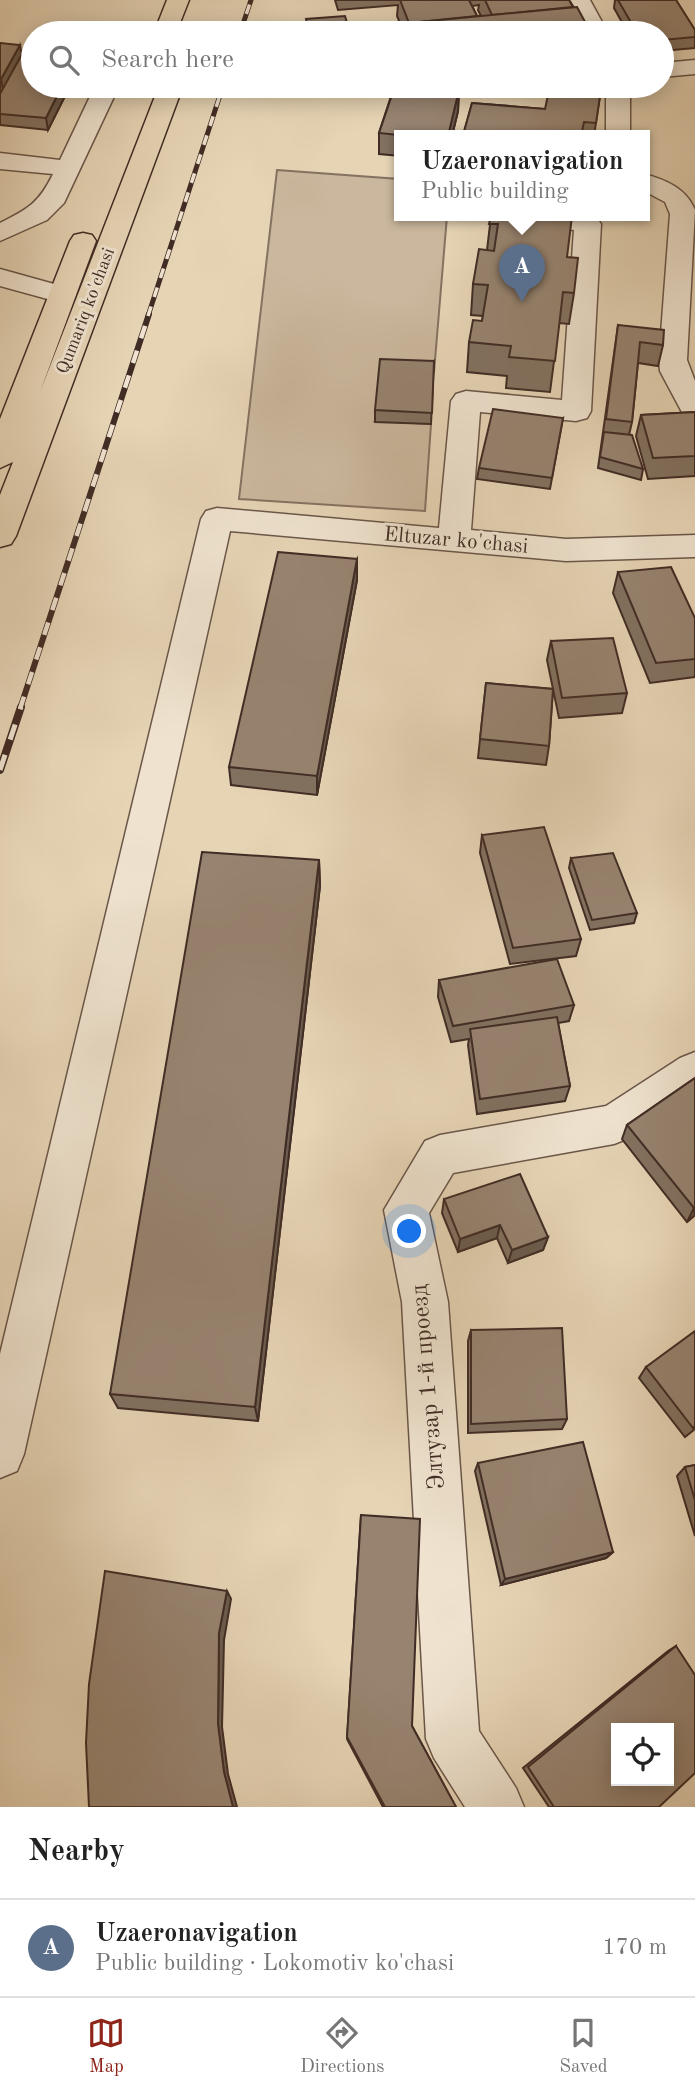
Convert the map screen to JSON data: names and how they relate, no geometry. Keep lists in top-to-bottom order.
{
  "streets": {
    "main road": ["Qumariq ko'chasi"],
    "street": ["Eltuzar ko'chasi", "Элтузар 1-й проезд"]
  },
  "page": {
    "search": "Search here",
    "popup": ["Uzaeronavigation", "Public building"],
    "pins": "A",
    "heading": "Nearby",
    "list": [
      {
        "mark": "A",
        "name": "Uzaeronavigation",
        "note": "Public building · Lokomotiv ko'chasi",
        "value": "170 m"
      }
    ],
    "nav": ["Map", "Directions", "Saved"]
  }
}
